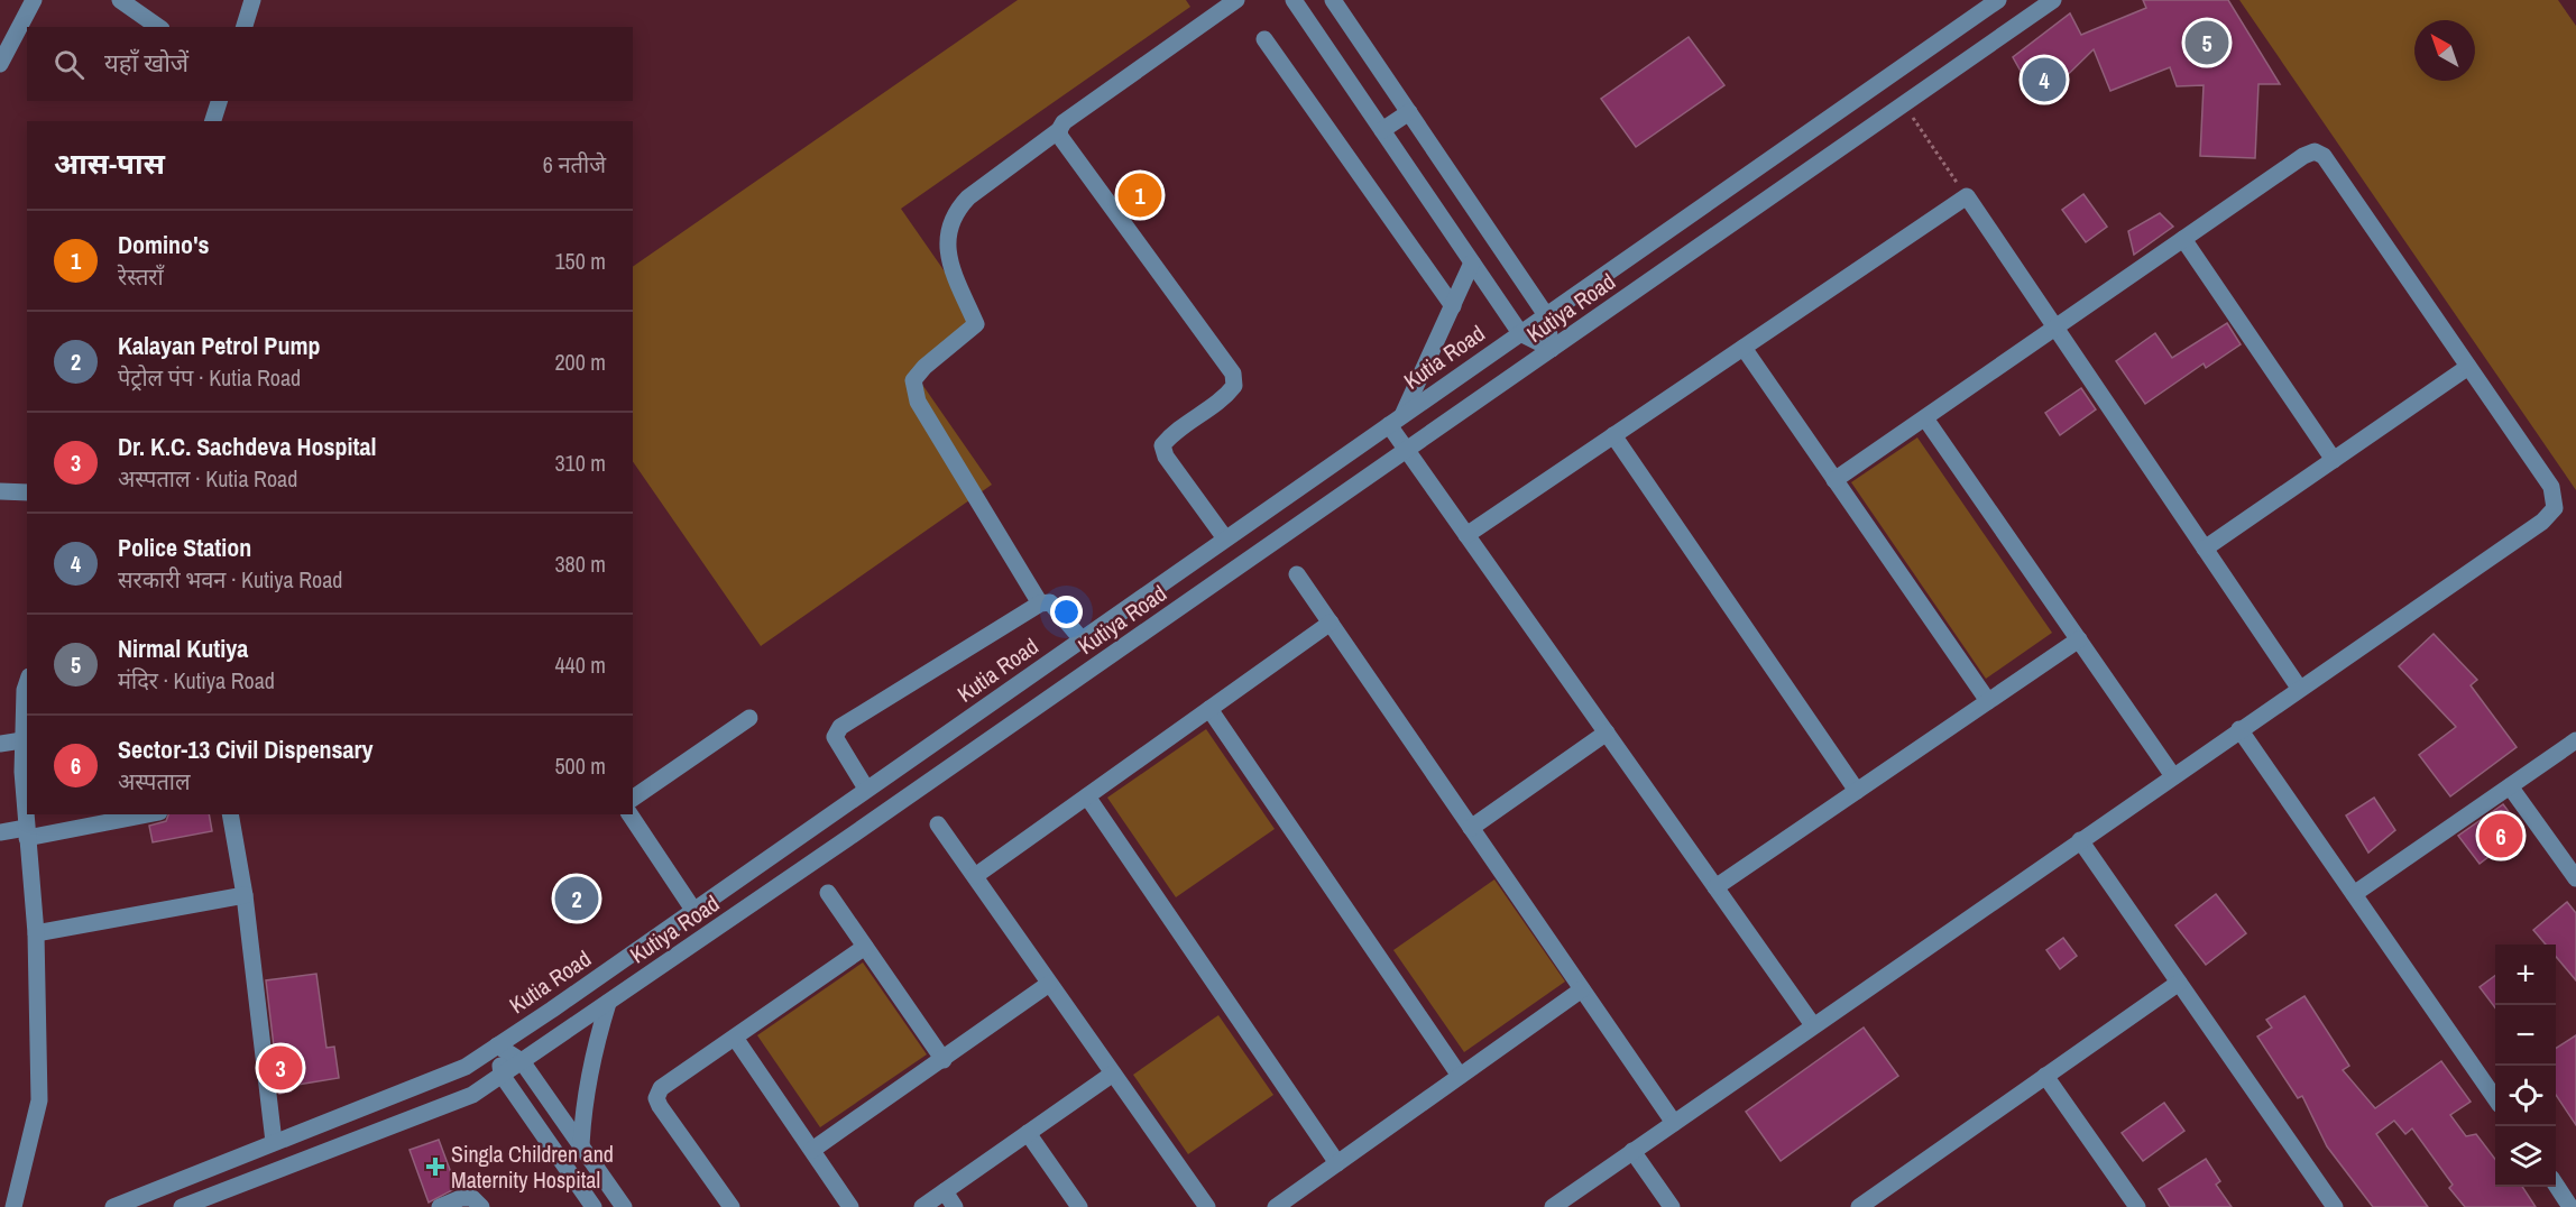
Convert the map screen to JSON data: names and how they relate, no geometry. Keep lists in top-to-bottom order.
{
  "streets": {
    "street": ["Kutiya Road", "Kutia Road"]
  },
  "places": {
    "health": ["Singla Children and Maternity Hospital"]
  },
  "north": "top left",
  "page": {
    "pins": [
      "5",
      "4",
      "1",
      "6",
      "2",
      "3"
    ],
    "search": "यहाँ खोजें",
    "heading": ["आस-पास", "6 नतीजे"],
    "list": [
      {
        "mark": "1",
        "name": "Domino's",
        "note": "रेस्तराँ",
        "value": "150 m"
      },
      {
        "mark": "2",
        "name": "Kalayan Petrol Pump",
        "note": "पेट्रोल पंप · Kutia Road",
        "value": "200 m"
      },
      {
        "mark": "3",
        "name": "Dr. K.C. Sachdeva Hospital",
        "note": "अस्पताल · Kutia Road",
        "value": "310 m"
      },
      {
        "mark": "4",
        "name": "Police Station",
        "note": "सरकारी भवन · Kutiya Road",
        "value": "380 m"
      },
      {
        "mark": "5",
        "name": "Nirmal Kutiya",
        "note": "मंदिर · Kutiya Road",
        "value": "440 m"
      },
      {
        "mark": "6",
        "name": "Sector-13 Civil Dispensary",
        "note": "अस्पताल",
        "value": "500 m"
      }
    ],
    "map_buttons": ["+", "−"]
  }
}
